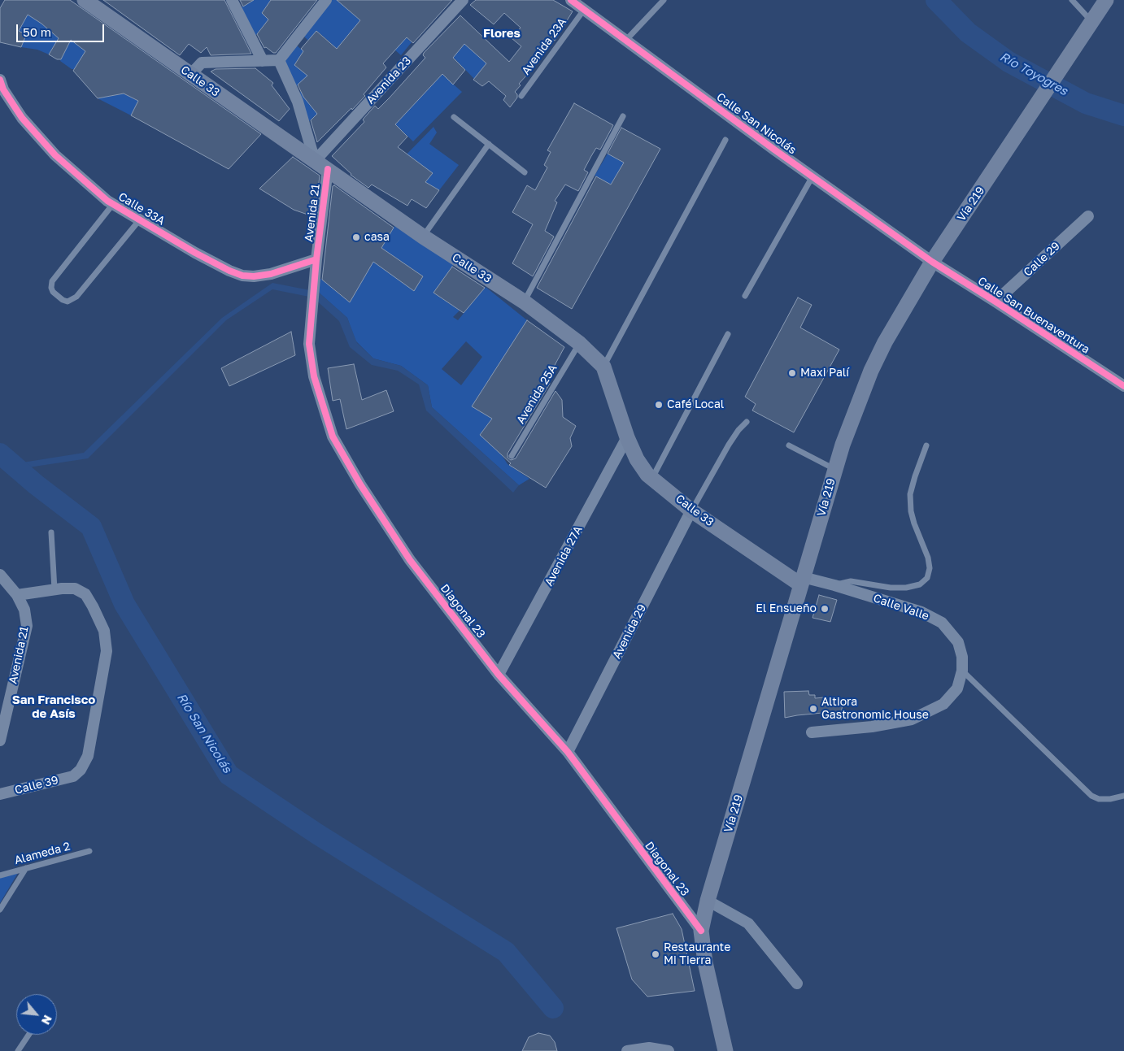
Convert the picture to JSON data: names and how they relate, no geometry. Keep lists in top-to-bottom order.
{
  "streets": {
    "main road": ["Calle 33", "Vía 219"],
    "street": [
      "Avenida 23",
      "Calle San Nicolás",
      "Calle 33A",
      "Avenida 21",
      "Calle 29",
      "Calle San Buenaventura",
      "Avenida 27A",
      "Calle Valle",
      "Diagonal 23",
      "Avenida 29",
      "Calle 39"
    ],
    "lane": ["Avenida 23A", "Avenida 25A", "Alameda 2"]
  },
  "crossings": [
    ["Avenida 23A", "Calle San Nicolás"],
    ["Avenida 23", "Calle 33"],
    ["Avenida 23", "Avenida 21"],
    ["Calle 33", "Vía 219"],
    ["Calle 33", "Avenida 21"],
    ["Calle 33", "Avenida 25A"],
    ["Calle 33", "Avenida 27A"],
    ["Calle 33", "Calle Valle"],
    ["Calle 33", "Avenida 29"],
    ["Calle San Nicolás", "Vía 219"],
    ["Calle San Nicolás", "Calle San Buenaventura"],
    ["Vía 219", "Calle San Buenaventura"],
    ["Vía 219", "Calle Valle"],
    ["Vía 219", "Diagonal 23"],
    ["Calle 33A", "Avenida 21"],
    ["Calle 33A", "Diagonal 23"],
    ["Avenida 21", "Diagonal 23"],
    ["Calle 29", "Calle San Buenaventura"],
    ["Avenida 27A", "Diagonal 23"],
    ["Diagonal 23", "Avenida 29"]
  ],
  "districts": ["Flores", "San Francisco de Asís"],
  "water": ["Río Toyogres", "Río San Nicolás"],
  "places": [
    "casa",
    "Maxi Palí",
    "Café Local",
    "El Ensueño",
    "Altiora Gastronomic House",
    "Restaurante Mi Tierra"
  ],
  "scale_bar": "50 m",
  "north": "bottom right"
}
